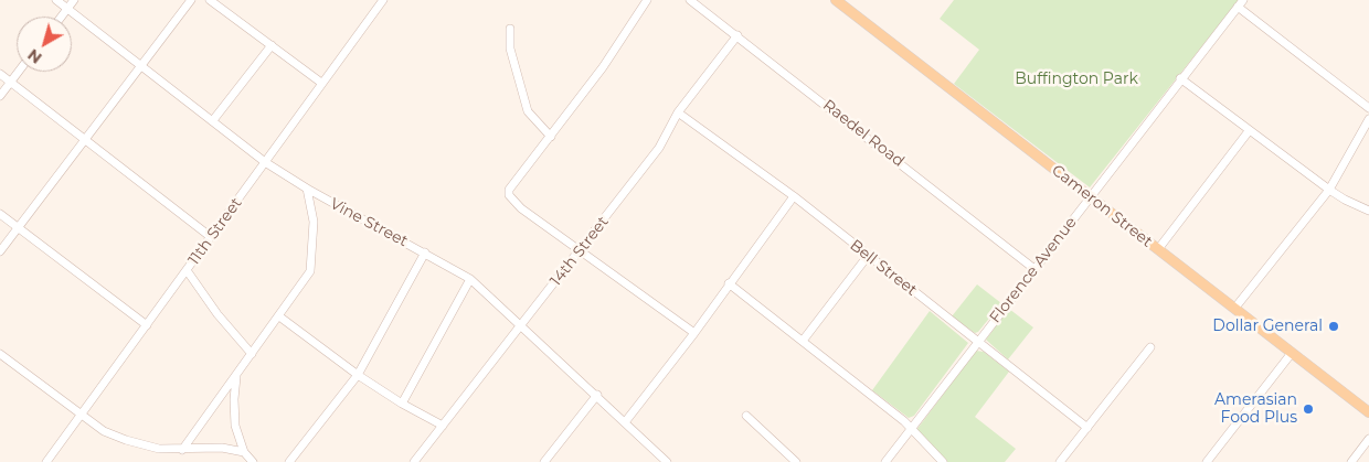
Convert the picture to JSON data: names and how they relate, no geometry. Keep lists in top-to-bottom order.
{
  "streets": {
    "main road": ["Cameron Street"],
    "street": [
      "Raedel Road",
      "Vine Street",
      "11th Street",
      "14th Street",
      "Bell Street",
      "Florence Avenue"
    ]
  },
  "crossings": [
    ["Raedel Road", "14th Street"],
    ["Raedel Road", "Florence Avenue"],
    ["Cameron Street", "Florence Avenue"],
    ["Vine Street", "11th Street"],
    ["Vine Street", "14th Street"],
    ["14th Street", "Bell Street"],
    ["Bell Street", "Florence Avenue"]
  ],
  "parks": ["Buffington Park"],
  "places": ["Dollar General", "Amerasian Food Plus"],
  "north": "bottom left"
}
